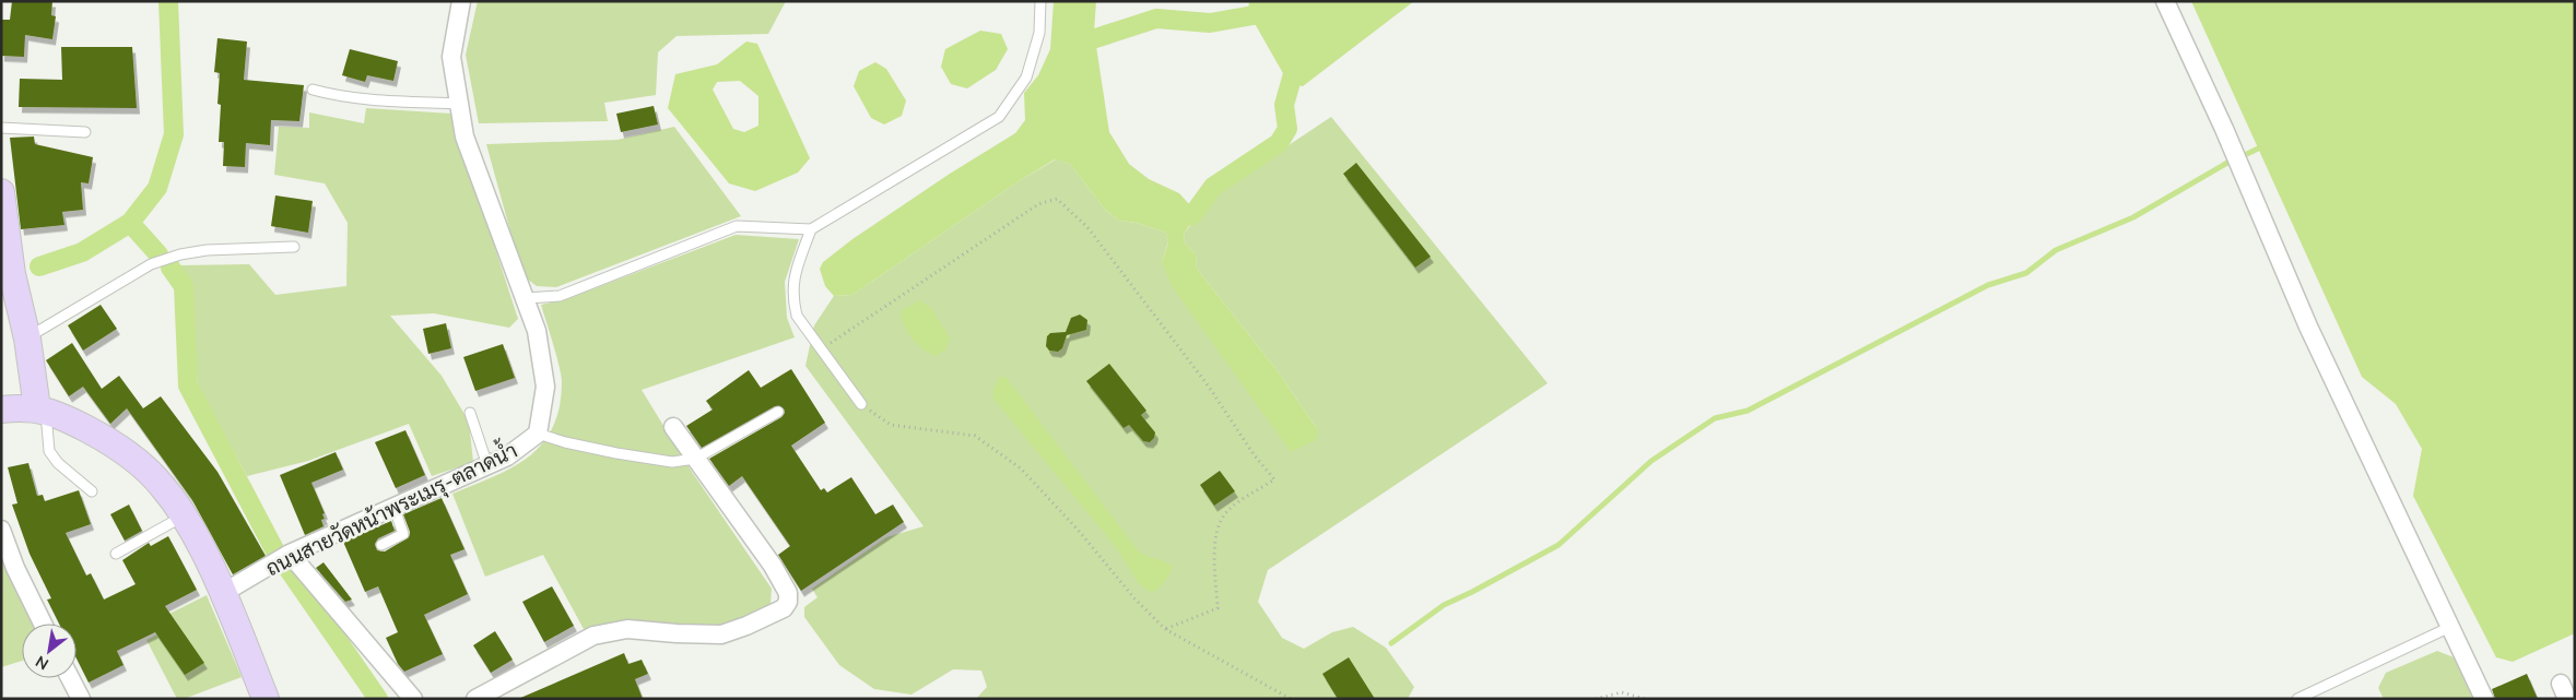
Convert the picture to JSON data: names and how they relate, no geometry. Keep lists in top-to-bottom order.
{
  "streets": {
    "street": ["ถนนสายวัดหน้าพระเมรุ-ตลาดน้ำ"]
  },
  "north": "bottom left"
}
